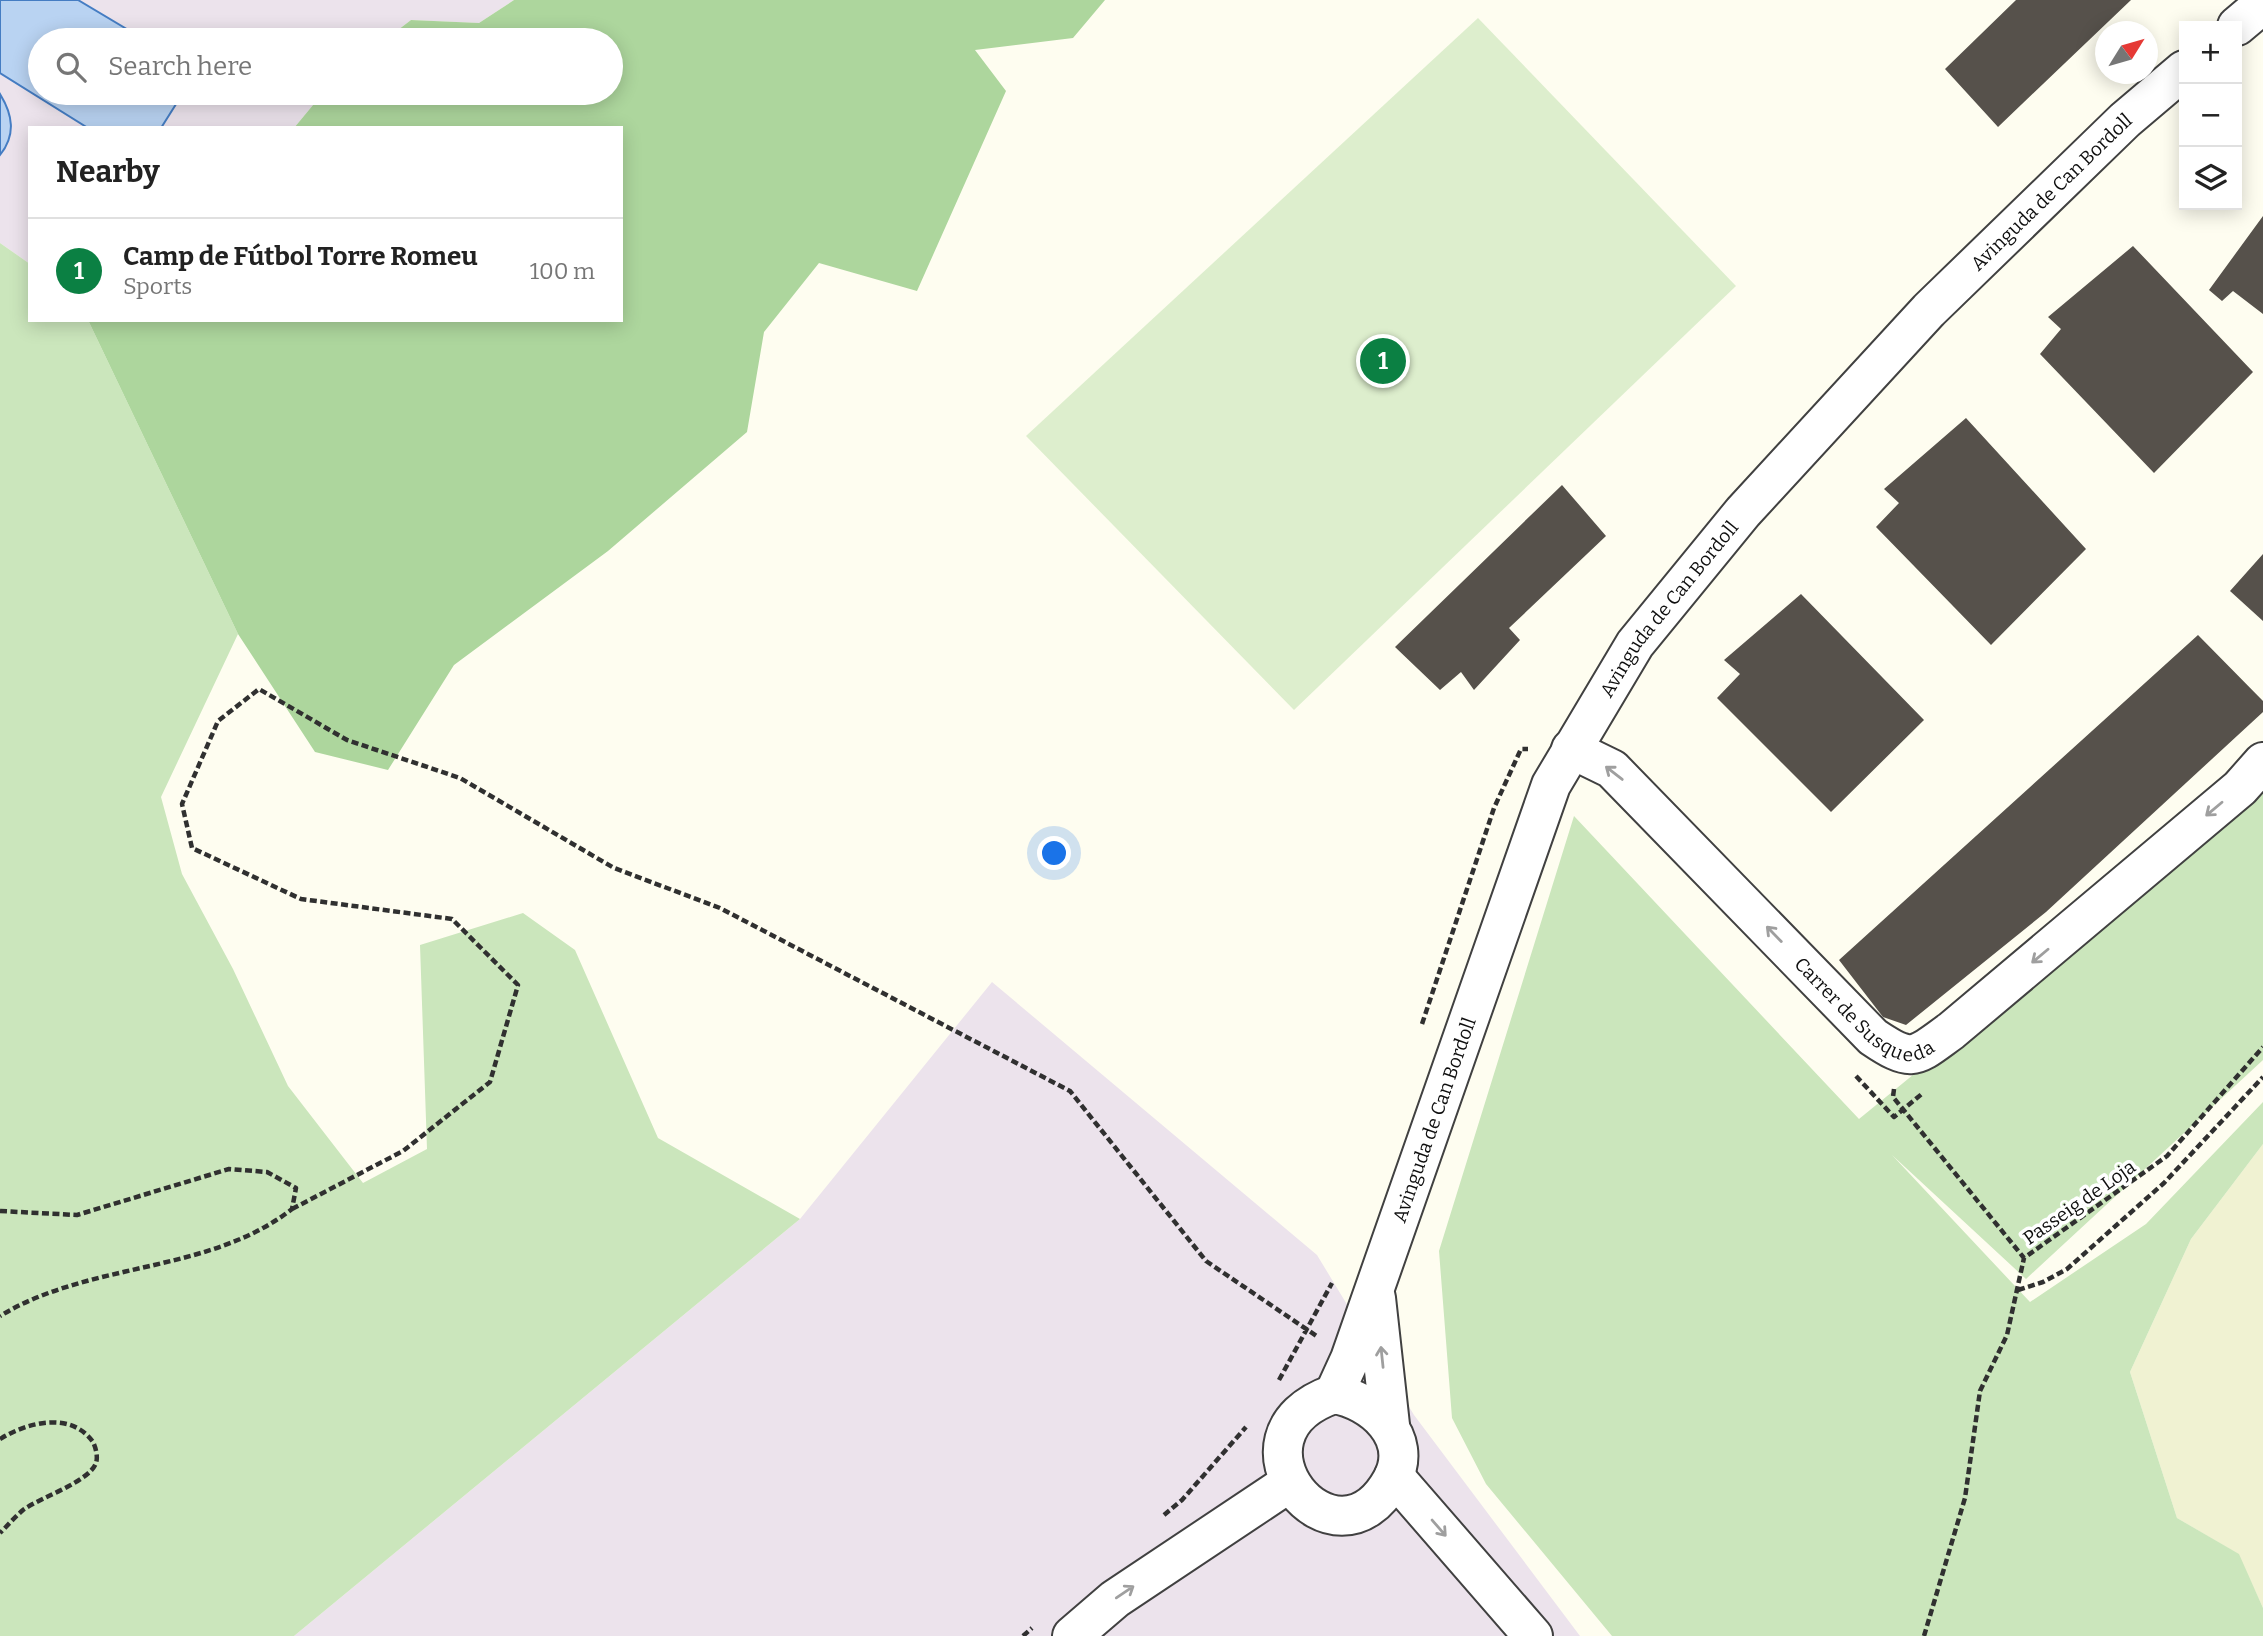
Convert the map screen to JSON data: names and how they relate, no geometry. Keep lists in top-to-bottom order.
{
  "streets": {
    "street": ["Avinguda de Can Bordoll", "Carrer de Susqueda"],
    "path": ["Passeig de Loja"]
  },
  "crossings": [
    ["Avinguda de Can Bordoll", "Carrer de Susqueda"],
    ["Carrer de Susqueda", "Passeig de Loja"]
  ],
  "north": "top right",
  "page": {
    "map_buttons": ["+", "−"],
    "search": "Search here",
    "heading": "Nearby",
    "list": [
      {
        "mark": "1",
        "name": "Camp de Fútbol Torre Romeu",
        "note": "Sports",
        "value": "100 m"
      }
    ],
    "pins": "1"
  }
}
